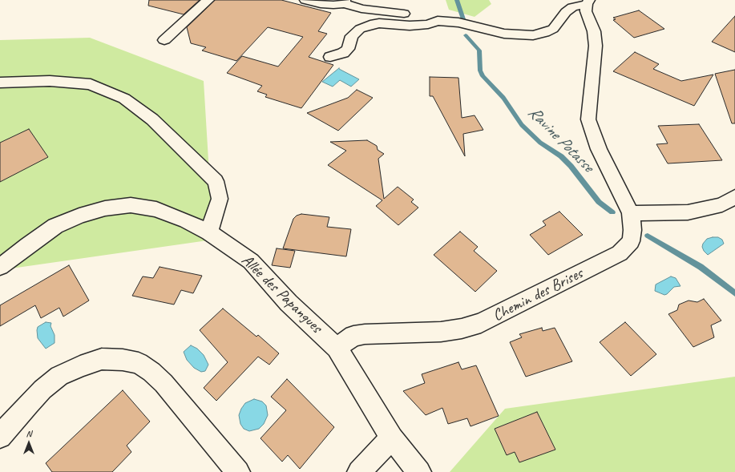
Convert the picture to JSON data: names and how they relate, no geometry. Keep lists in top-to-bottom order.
{
  "streets": {
    "street": ["Allée des Papangues", "Chemin des Brises"]
  },
  "crossings": [
    ["Allée des Papangues", "Chemin des Brises"]
  ],
  "water": ["Ravine Potasse"],
  "north": "top"
}
